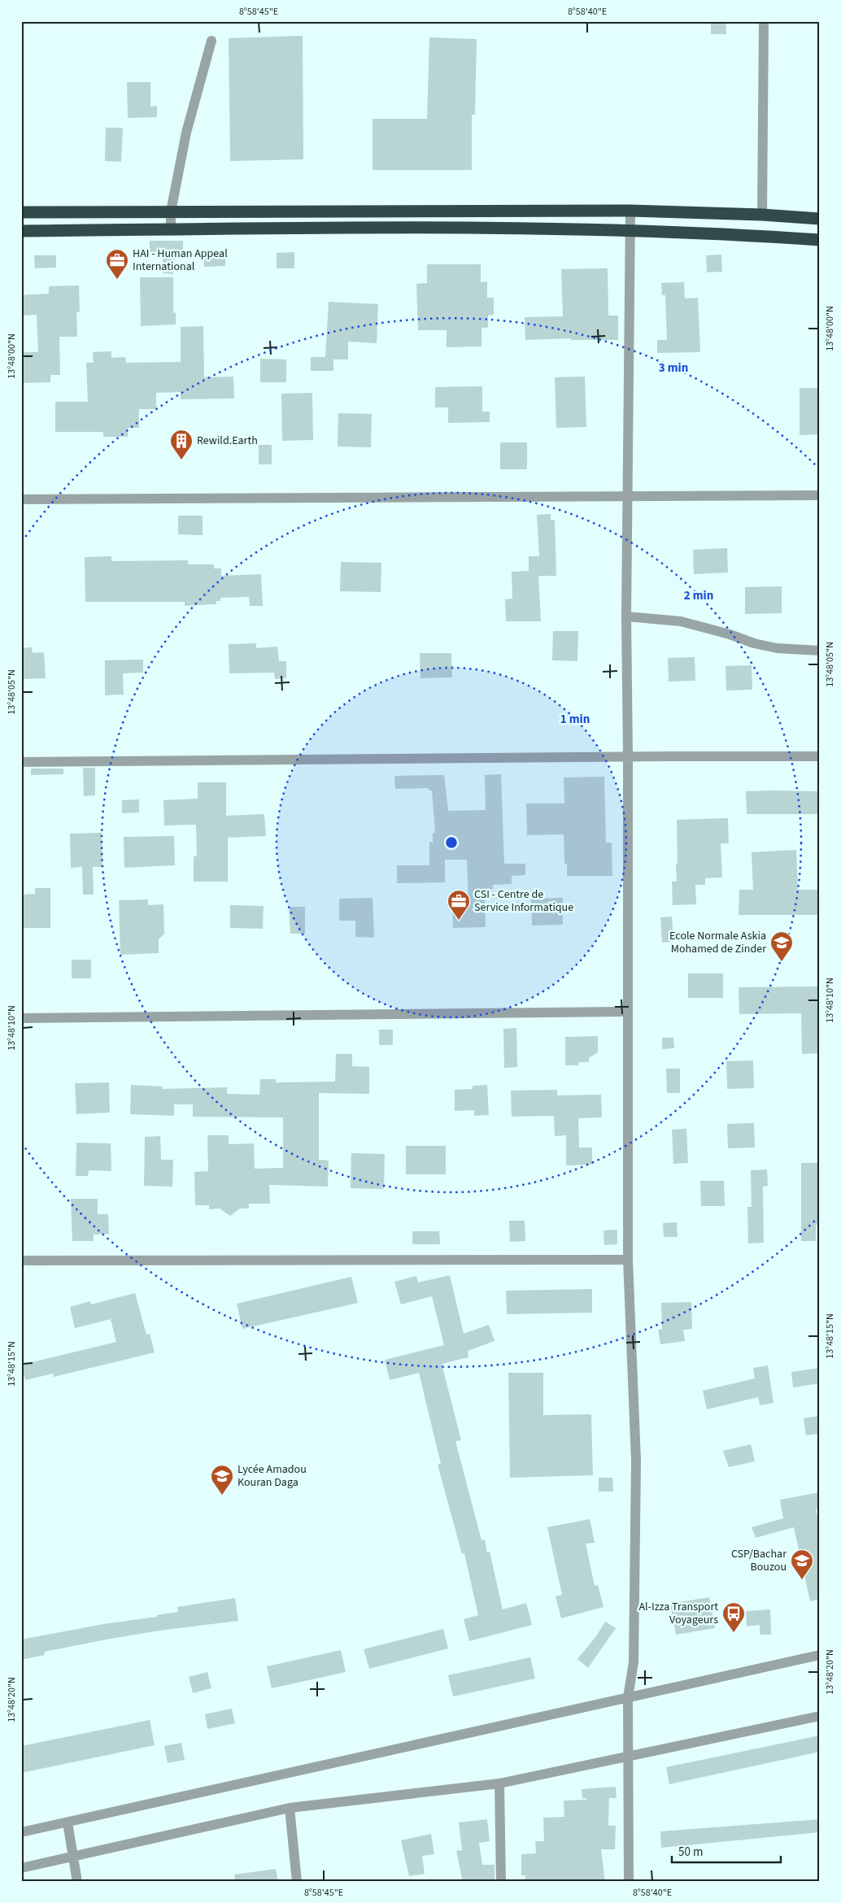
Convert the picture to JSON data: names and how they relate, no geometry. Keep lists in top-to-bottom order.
{
  "places": {
    "office": ["HAI - Human Appeal International", "CSI - Centre de Service Informatique"],
    "building": ["Rewild.Earth"],
    "school or university": ["Ecole Normale Askia Mohamed de Zinder", "Lycée Amadou Kouran Daga", "CSP/Bachar Bouzou"],
    "bus stop": ["Al-Izza Transport Voyageurs"]
  },
  "scale_bar": "50 m",
  "coordinates": [
    "8°58'45\"E",
    "8°58'40\"E",
    "13°48'00\"N",
    "13°48'05\"N",
    "13°48'10\"N",
    "13°48'15\"N",
    "13°48'20\"N"
  ],
  "rings": ["3 min", "2 min", "1 min"]
}
